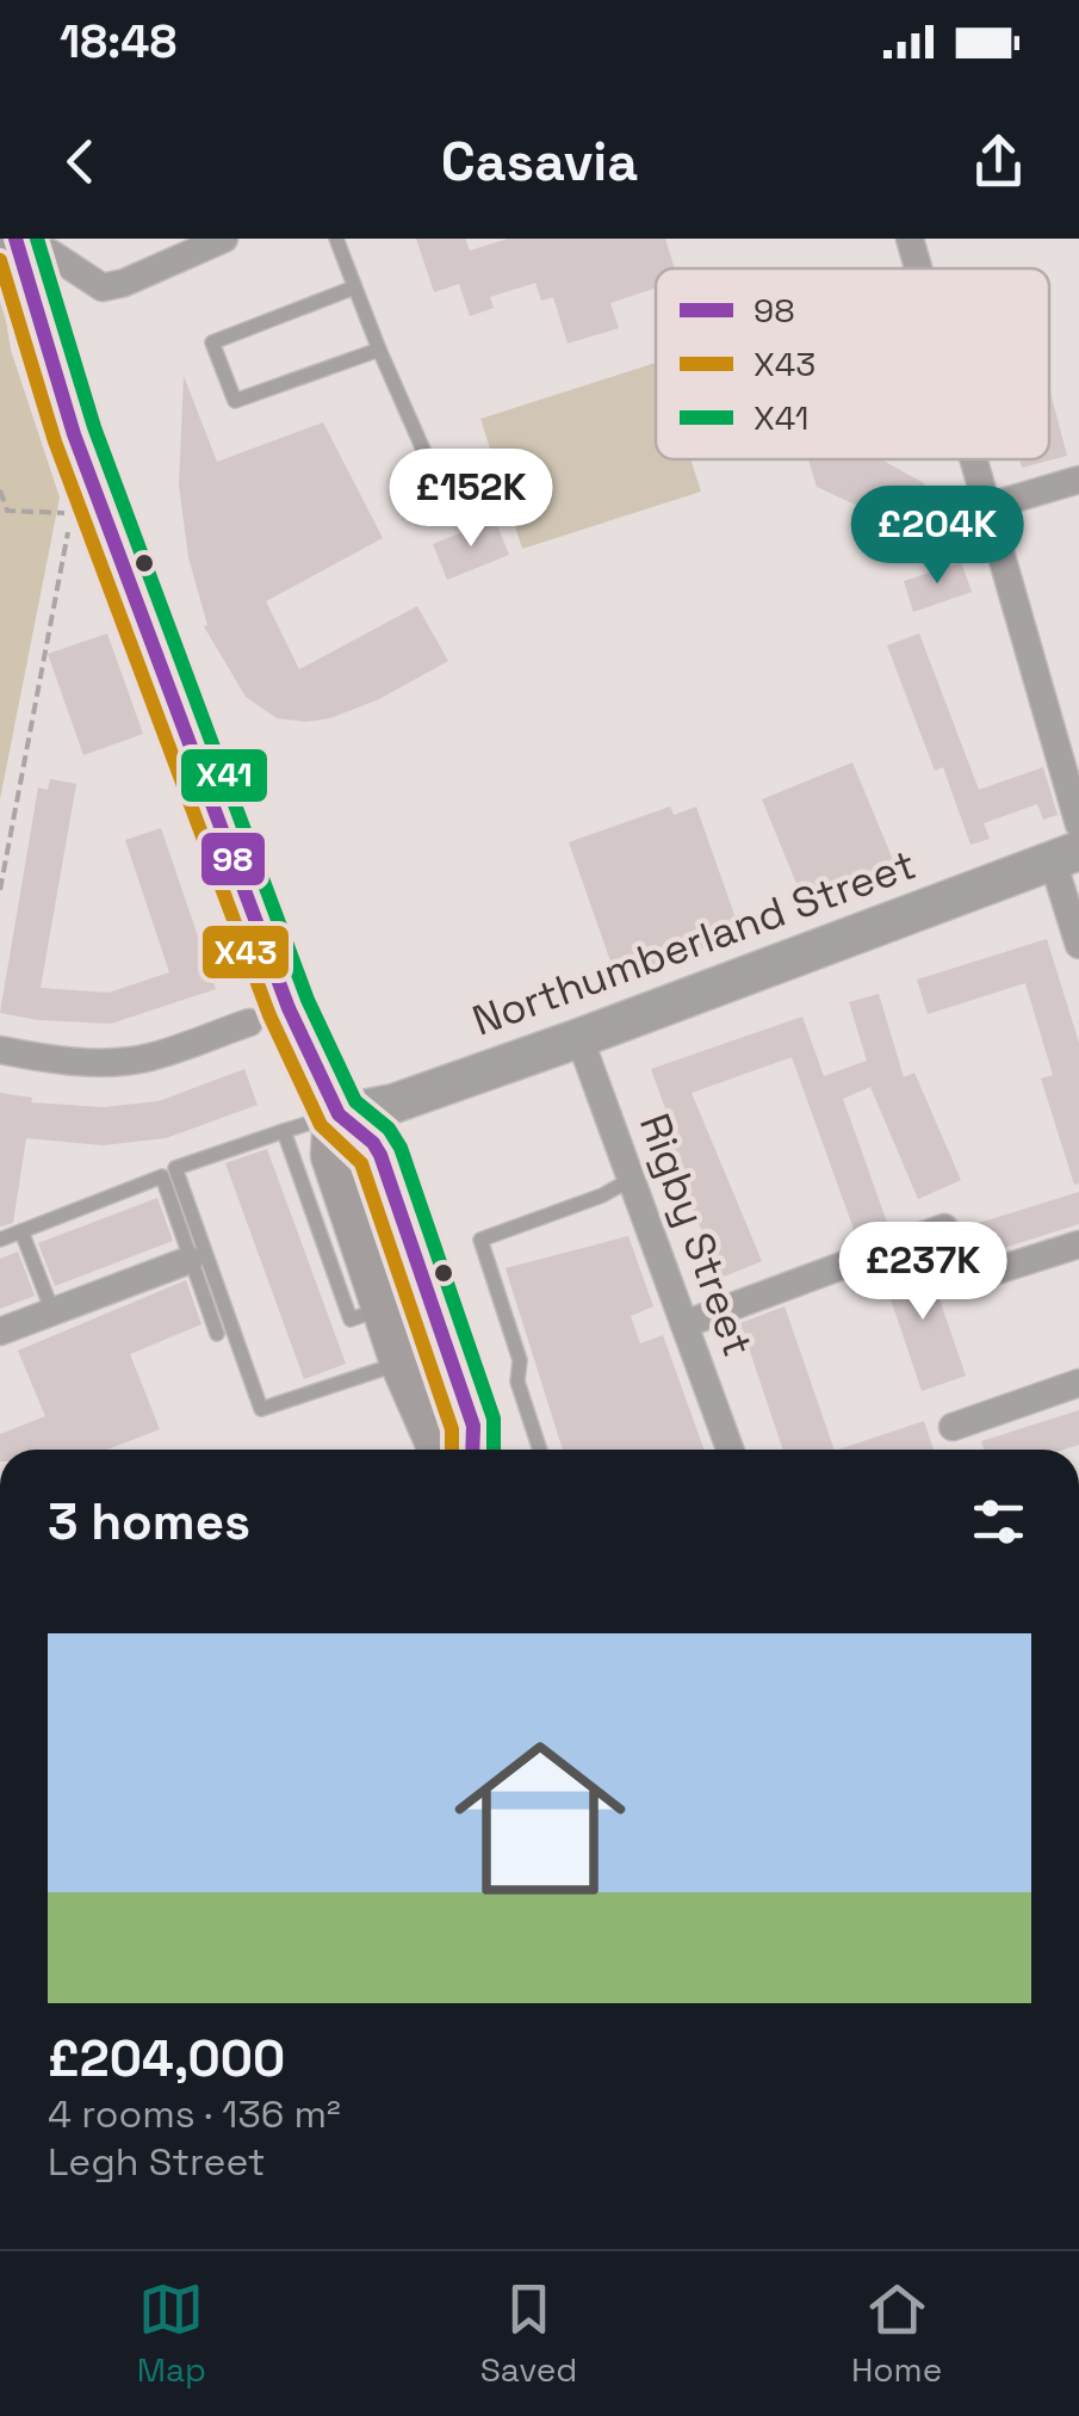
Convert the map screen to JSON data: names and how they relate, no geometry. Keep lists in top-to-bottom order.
{
  "streets": {
    "street": ["Northumberland Street", "Rigby Street"]
  },
  "crossings": [
    ["Northumberland Street", "Rigby Street"]
  ],
  "lines": ["transit line 98", "transit line X41", "transit line X43"],
  "legend": ["98", "X43", "X41"],
  "page": {
    "status": "18:48",
    "header": "Casavia",
    "price": ["£152K", "£204K", "£237K"],
    "heading": "3 homes",
    "list": [
      {
        "name": "£204,000",
        "note": "4 rooms · 136 m² · Legh Street"
      }
    ],
    "tabs": ["Map", "Saved", "Home"]
  }
}
